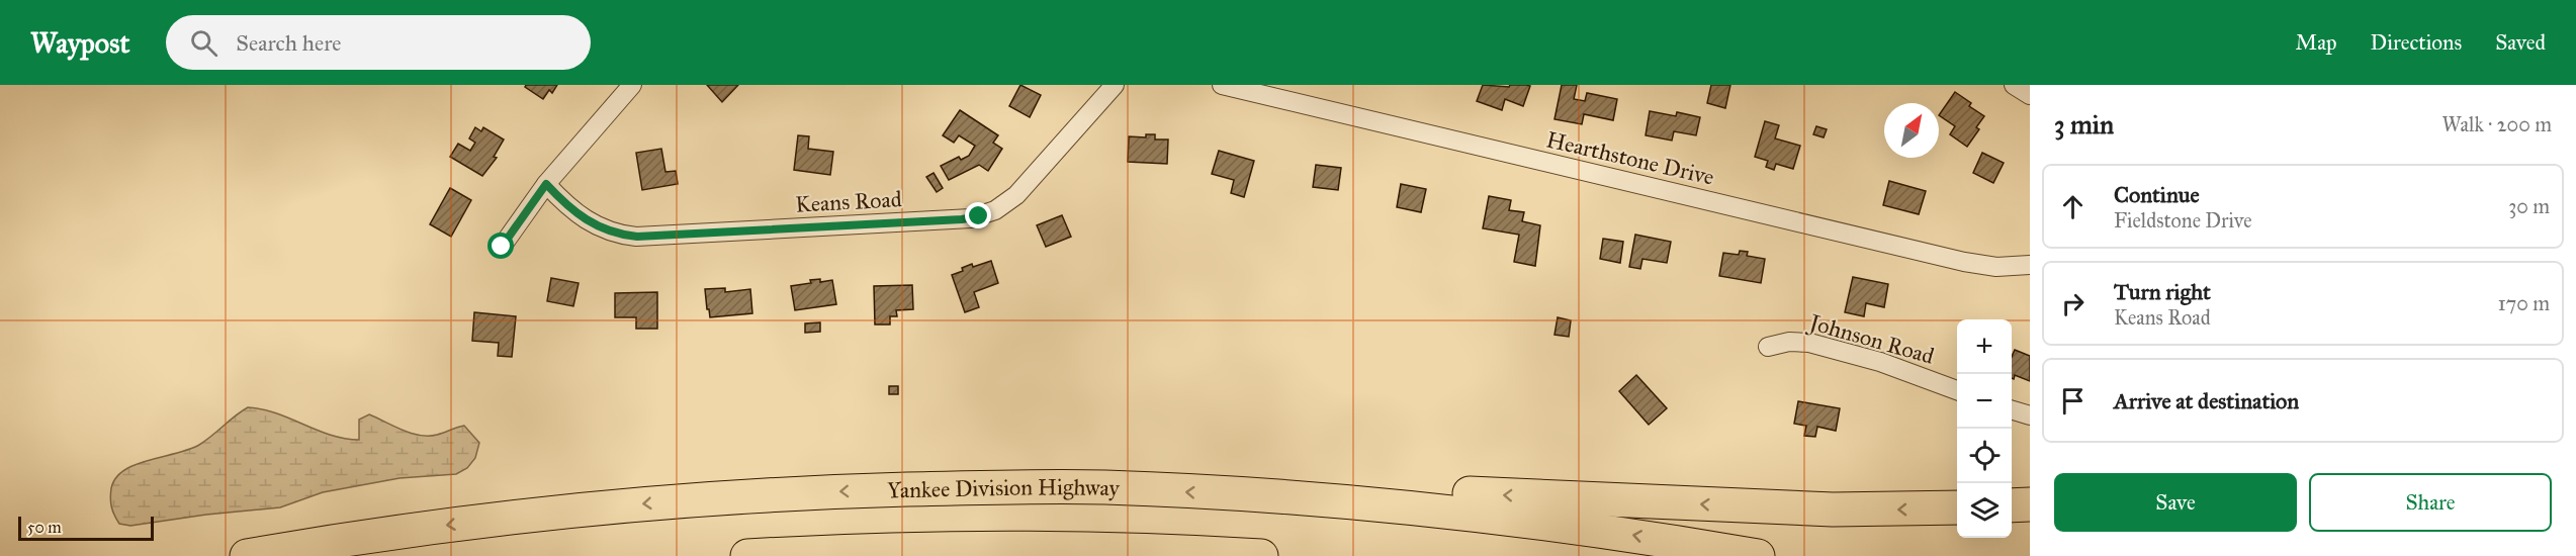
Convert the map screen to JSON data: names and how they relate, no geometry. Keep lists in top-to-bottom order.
{
  "streets": {
    "highway": ["Yankee Division Highway"],
    "street": ["Hearthstone Drive", "Keans Road", "Johnson Road"]
  },
  "scale_bar": "50 m",
  "north": "top right",
  "page": {
    "header": "Waypost",
    "search": "Search here",
    "nav": ["Map", "Directions", "Saved"],
    "heading": ["3 min", "Walk · 200 m"],
    "list": [
      ["Continue", "Fieldstone Drive", "30 m"],
      ["Turn right", "Keans Road", "170 m"],
      "Arrive at destination"
    ],
    "map_buttons": ["+", "−"],
    "buttons": ["Save", "Share"],
    "scale": "50 m"
  }
}
